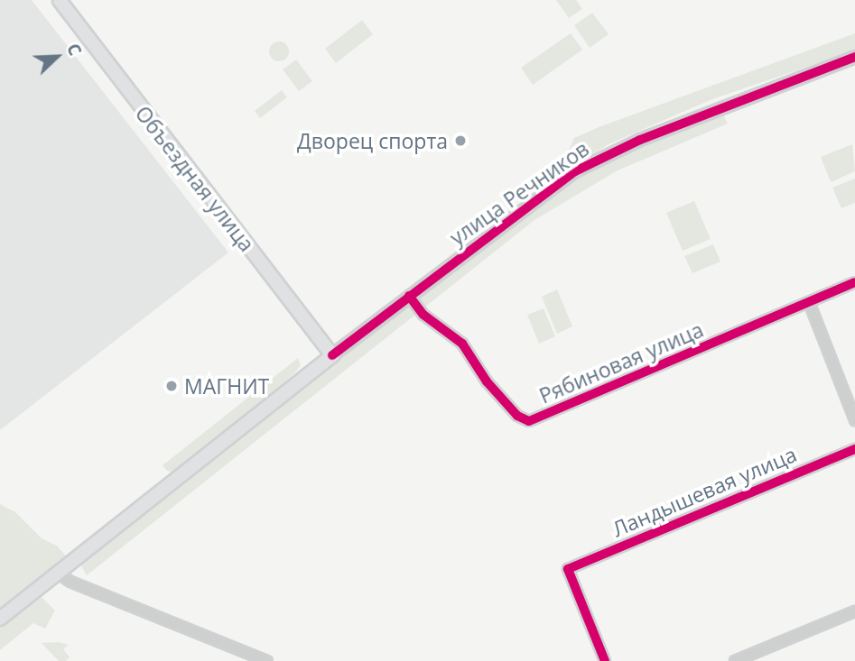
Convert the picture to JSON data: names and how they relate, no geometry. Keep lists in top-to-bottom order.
{
  "streets": {
    "main road": ["Объездная улица"],
    "street": ["улица Речников", "Рябиновая улица", "Ландышевая улица"]
  },
  "crossings": [
    ["Объездная улица", "улица Речников"],
    ["улица Речников", "Рябиновая улица"]
  ],
  "places": ["Дворец спорта", "МАГНИТ"],
  "north": "top right"
}
